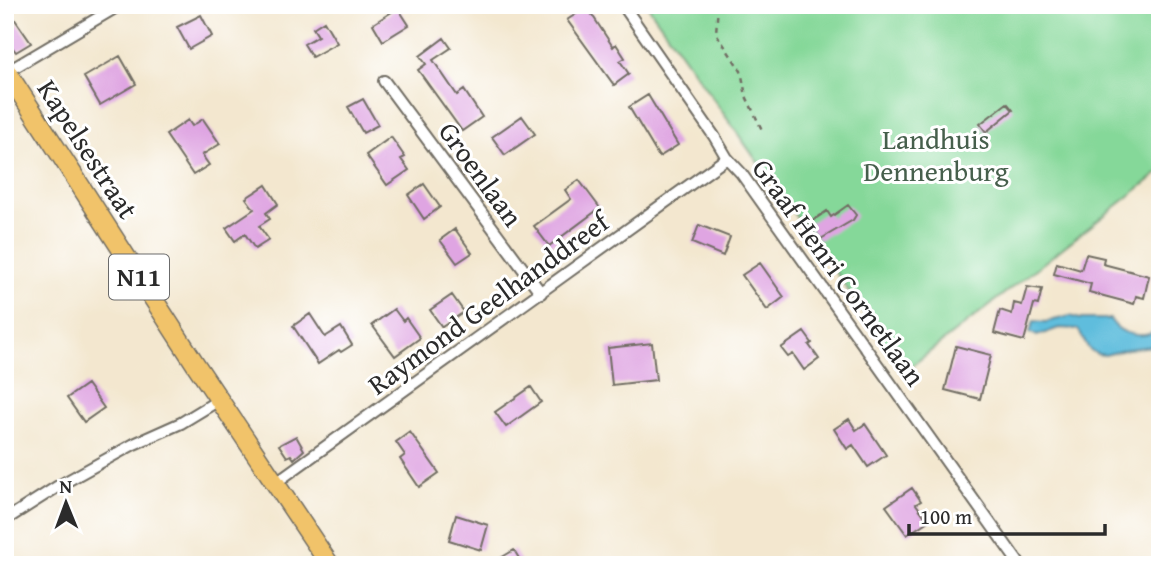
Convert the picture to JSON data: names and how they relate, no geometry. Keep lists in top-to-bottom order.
{
  "streets": {
    "main road": ["Kapelsestraat", "N11"],
    "street": ["Groenlaan", "Graaf Henri Cornetlaan", "Raymond Geelhanddreef"]
  },
  "crossings": [
    ["Kapelsestraat", "Raymond Geelhanddreef"],
    ["Groenlaan", "Raymond Geelhanddreef"],
    ["Graaf Henri Cornetlaan", "Raymond Geelhanddreef"]
  ],
  "parks": ["Landhuis Dennenburg"],
  "scale_bar": "100 m",
  "north": "top"
}
